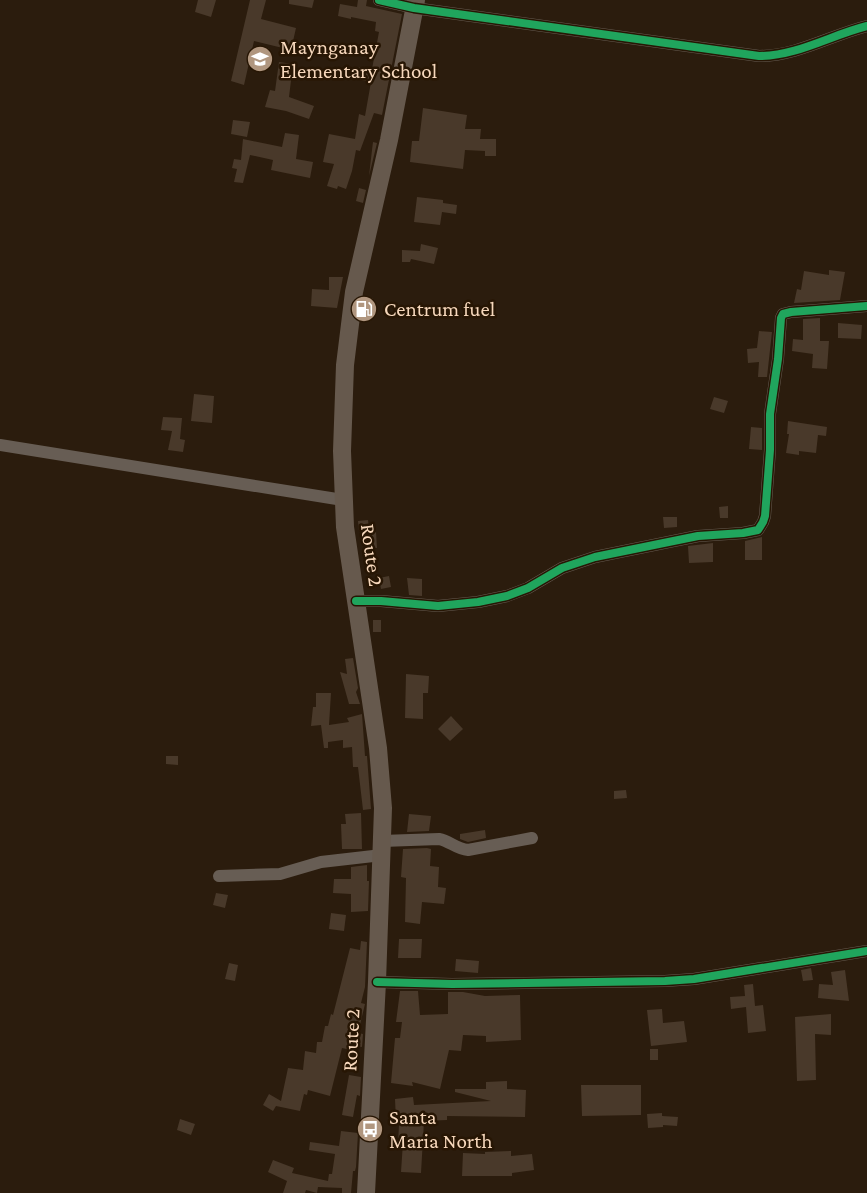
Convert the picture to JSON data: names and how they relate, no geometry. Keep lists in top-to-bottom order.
{
  "streets": {
    "highway": ["Route 2"]
  },
  "places": {
    "school or university": ["Maynganay Elementary School"],
    "fuel station": ["Centrum fuel"],
    "bus stop": ["Santa Maria North"]
  }
}
